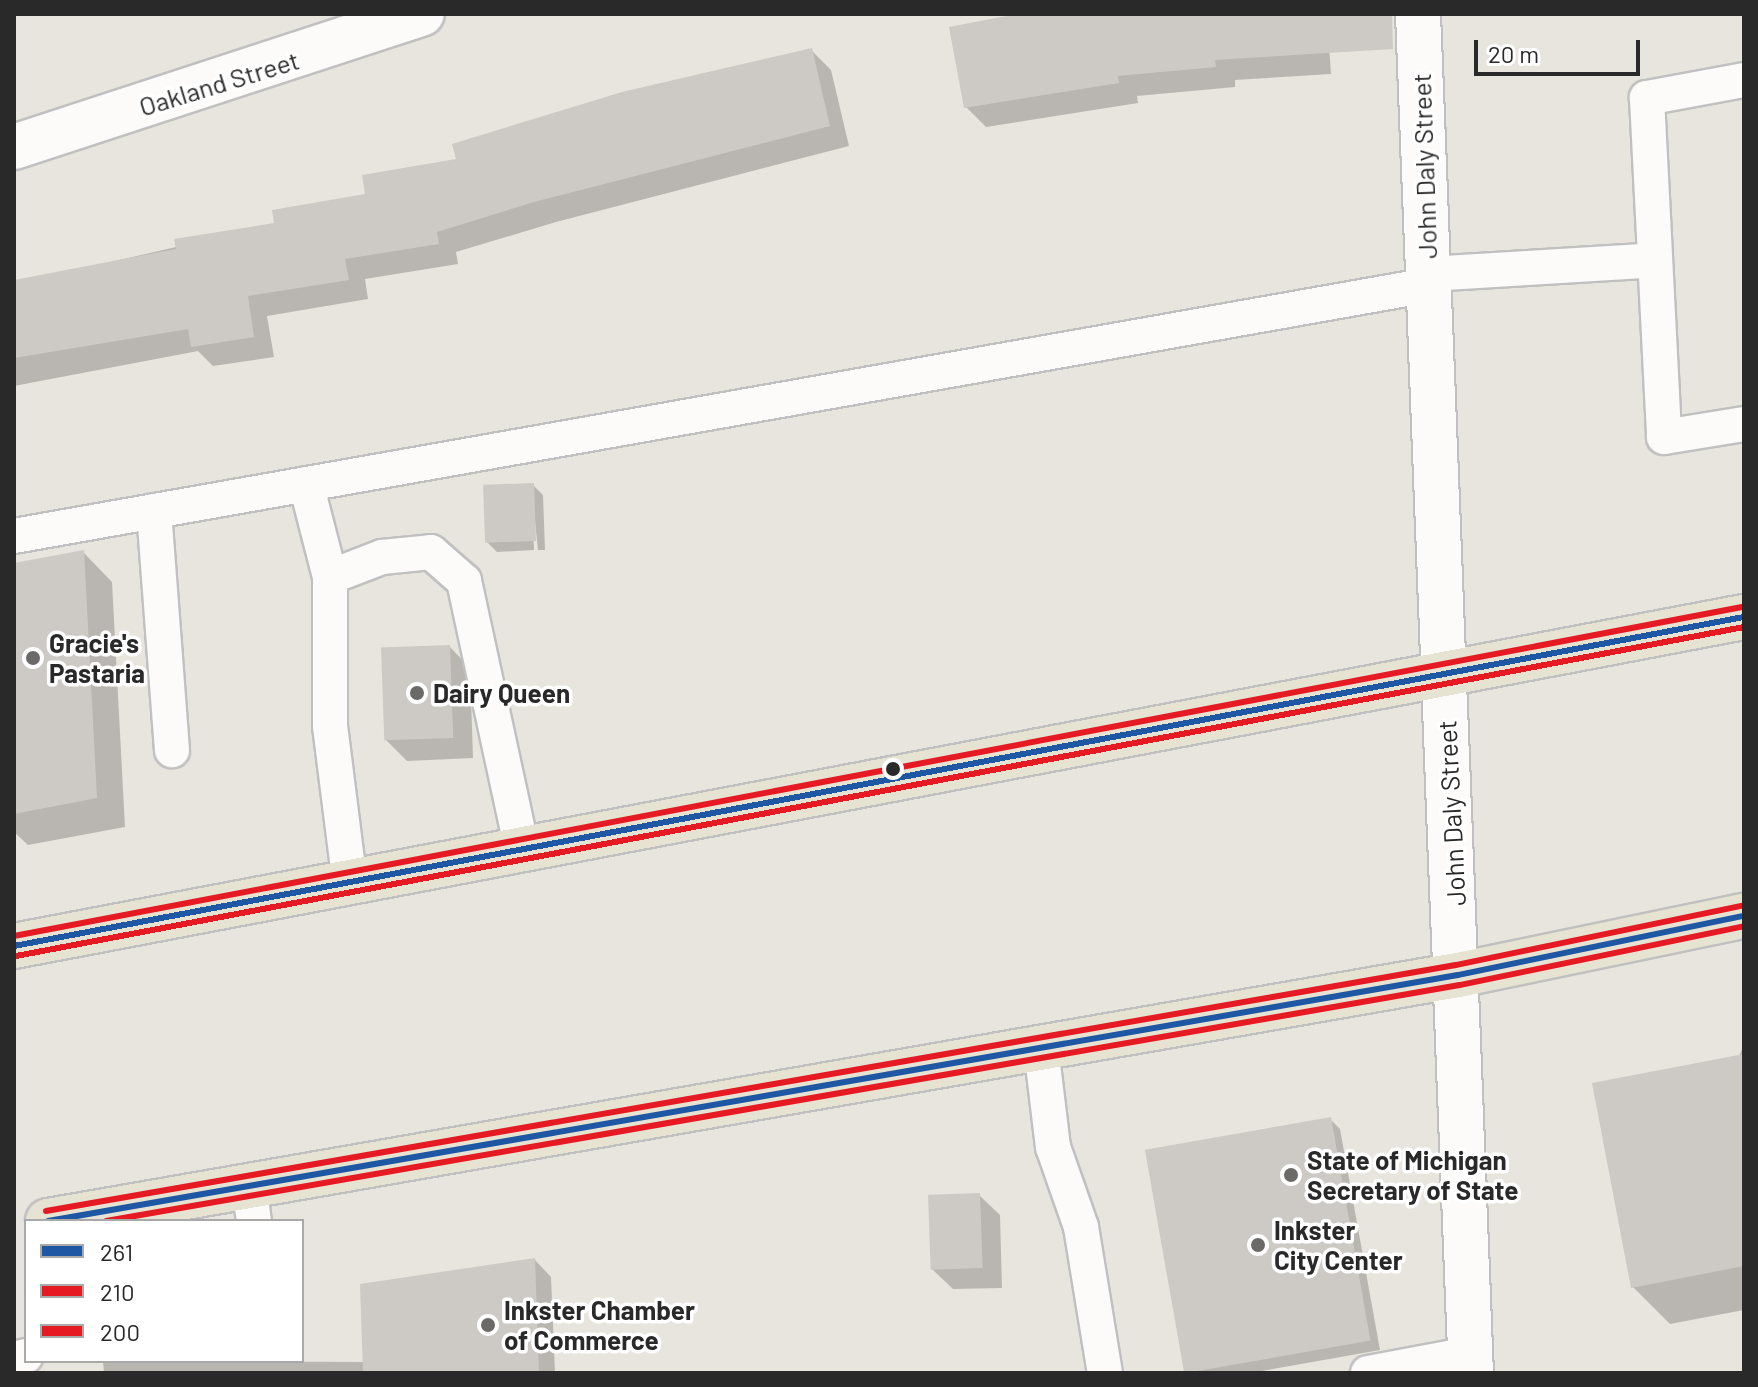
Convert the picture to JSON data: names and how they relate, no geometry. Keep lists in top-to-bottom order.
{
  "streets": {
    "street": ["Oakland Street", "John Daly Street"]
  },
  "places": [
    "Gracie's Pastaria",
    "Dairy Queen",
    "State of Michigan Secretary of State",
    "Inkster City Center",
    "Inkster Chamber of Commerce"
  ],
  "lines": ["transit line 200", "transit line 261", "transit line 210"],
  "legend": ["261", "210", "200"],
  "scale_bar": "20 m"
}
